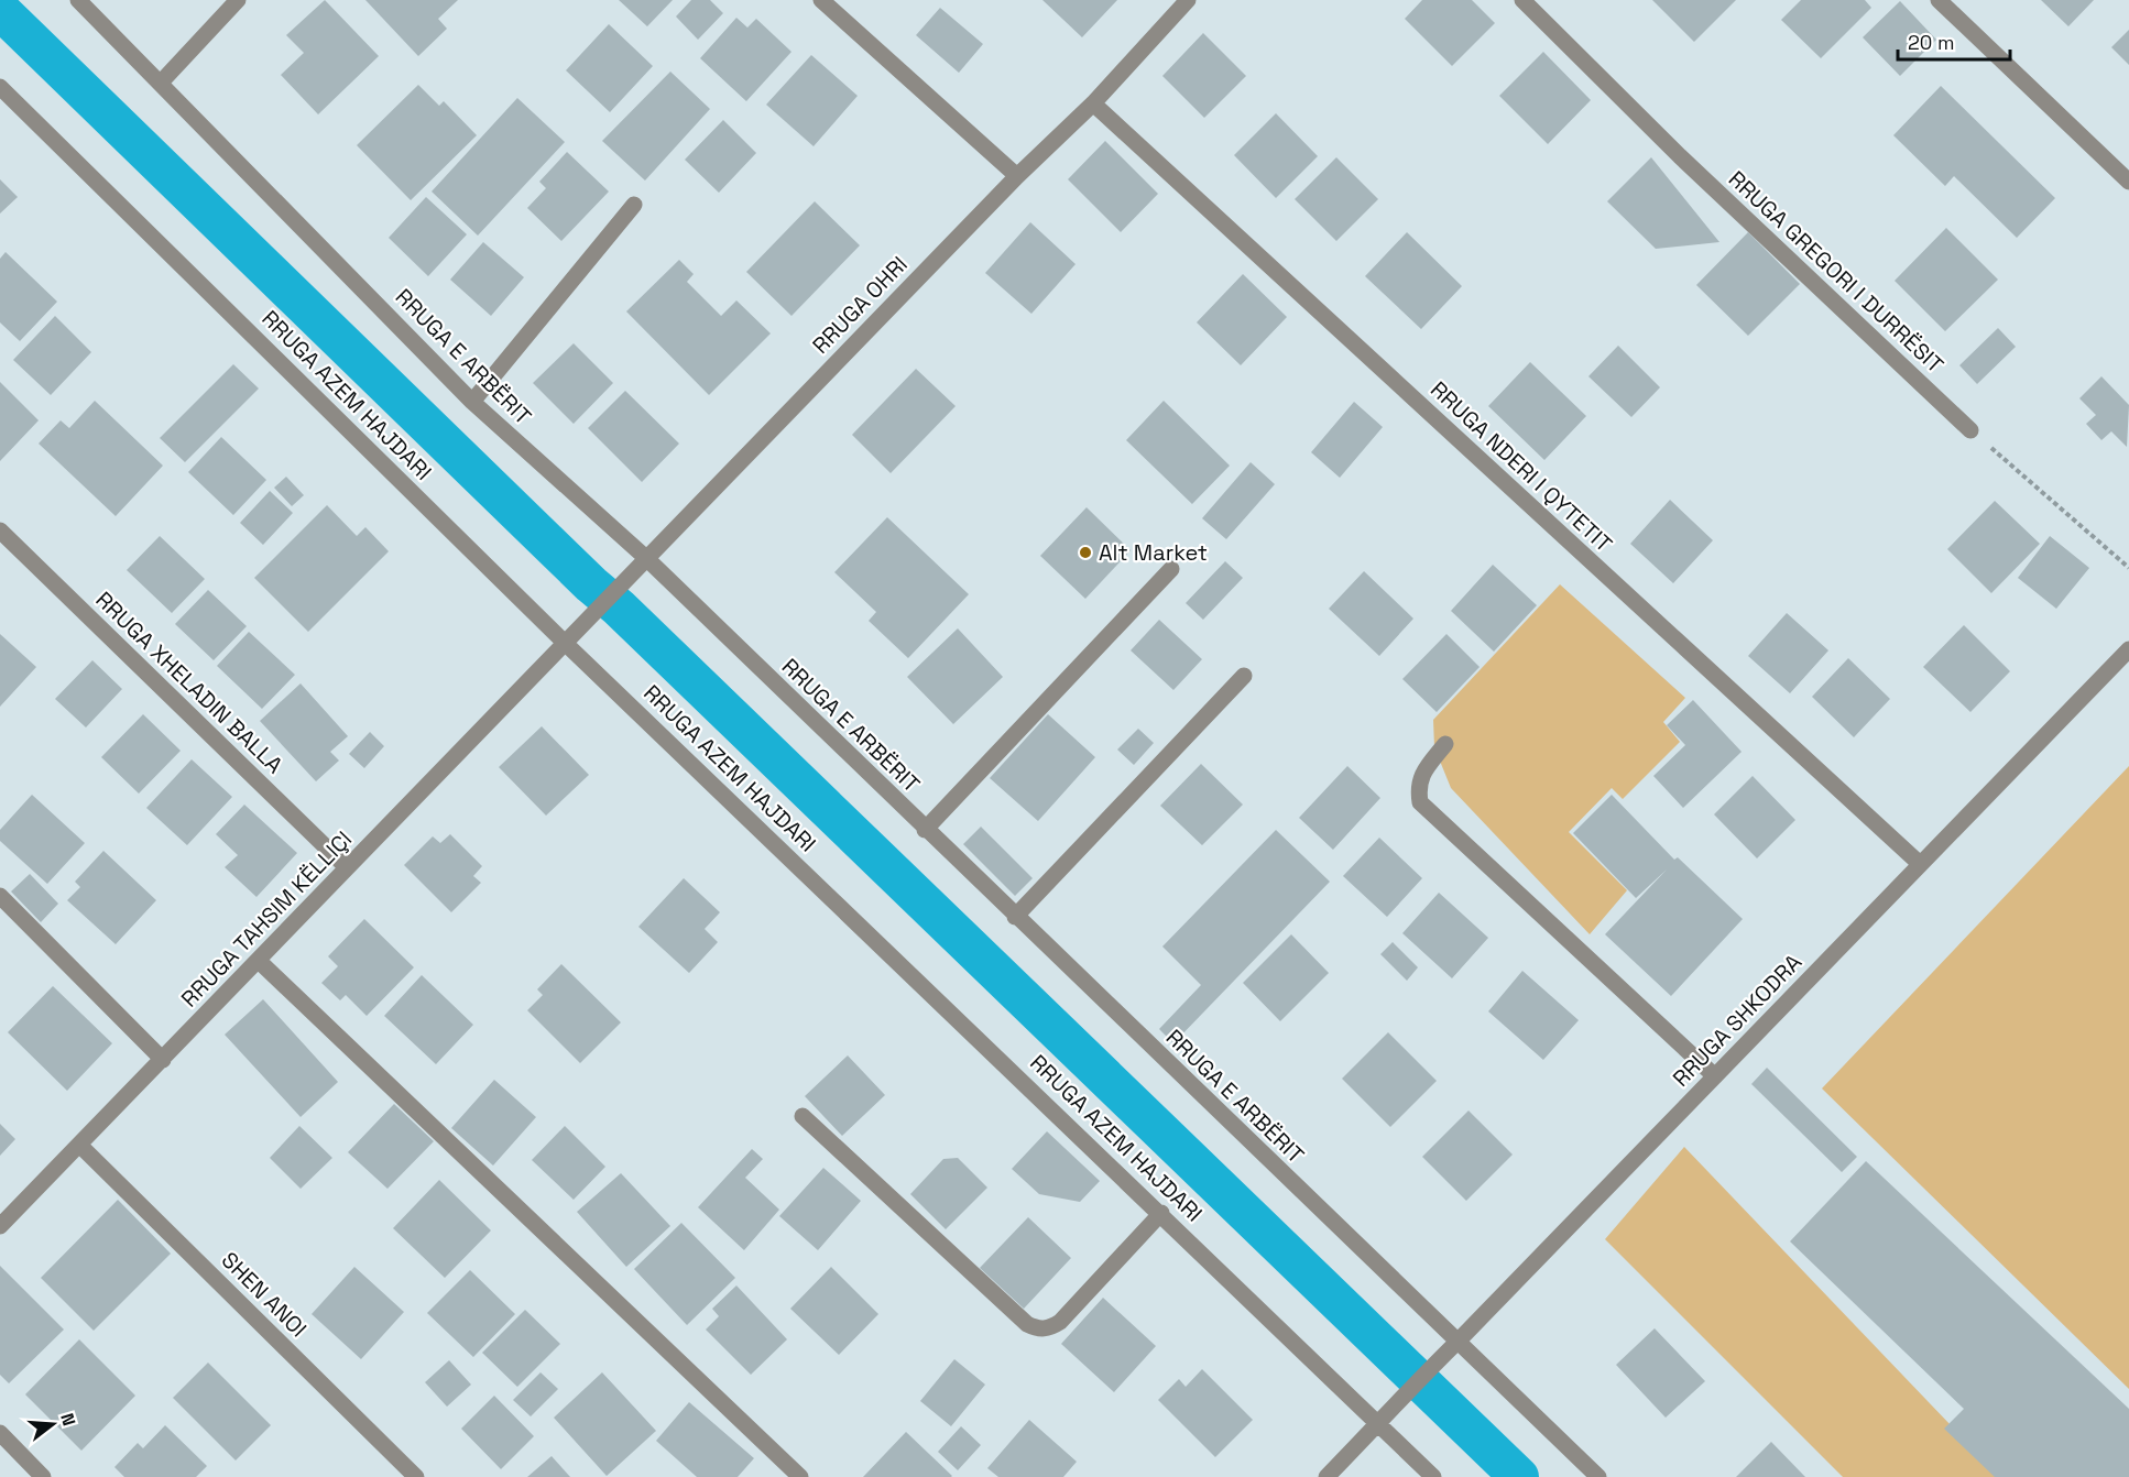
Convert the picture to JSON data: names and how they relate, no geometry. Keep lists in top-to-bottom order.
{
  "streets": {
    "street": [
      "RRUGA GREGORI I DURRËSIT",
      "RRUGA OHRI",
      "RRUGA E ARBËRIT",
      "RRUGA AZEM HAJDARI",
      "RRUGA NDERI I QYTETIT",
      "RRUGA XHELADIN BALLA",
      "RRUGA TAHSIM KËLLIÇI",
      "RRUGA SHKODRA",
      "SHEN ANOI"
    ]
  },
  "crossings": [
    ["RRUGA OHRI", "RRUGA E ARBËRIT"],
    ["RRUGA OHRI", "RRUGA AZEM HAJDARI"],
    ["RRUGA OHRI", "RRUGA NDERI I QYTETIT"],
    ["RRUGA OHRI", "RRUGA TAHSIM KËLLIÇI"],
    ["RRUGA E ARBËRIT", "RRUGA SHKODRA"],
    ["RRUGA AZEM HAJDARI", "RRUGA TAHSIM KËLLIÇI"],
    ["RRUGA AZEM HAJDARI", "RRUGA SHKODRA"],
    ["RRUGA NDERI I QYTETIT", "RRUGA SHKODRA"],
    ["RRUGA XHELADIN BALLA", "RRUGA TAHSIM KËLLIÇI"],
    ["RRUGA TAHSIM KËLLIÇI", "SHEN ANOI"]
  ],
  "places": ["Alt Market"],
  "scale_bar": "20 m",
  "north": "right"
}
